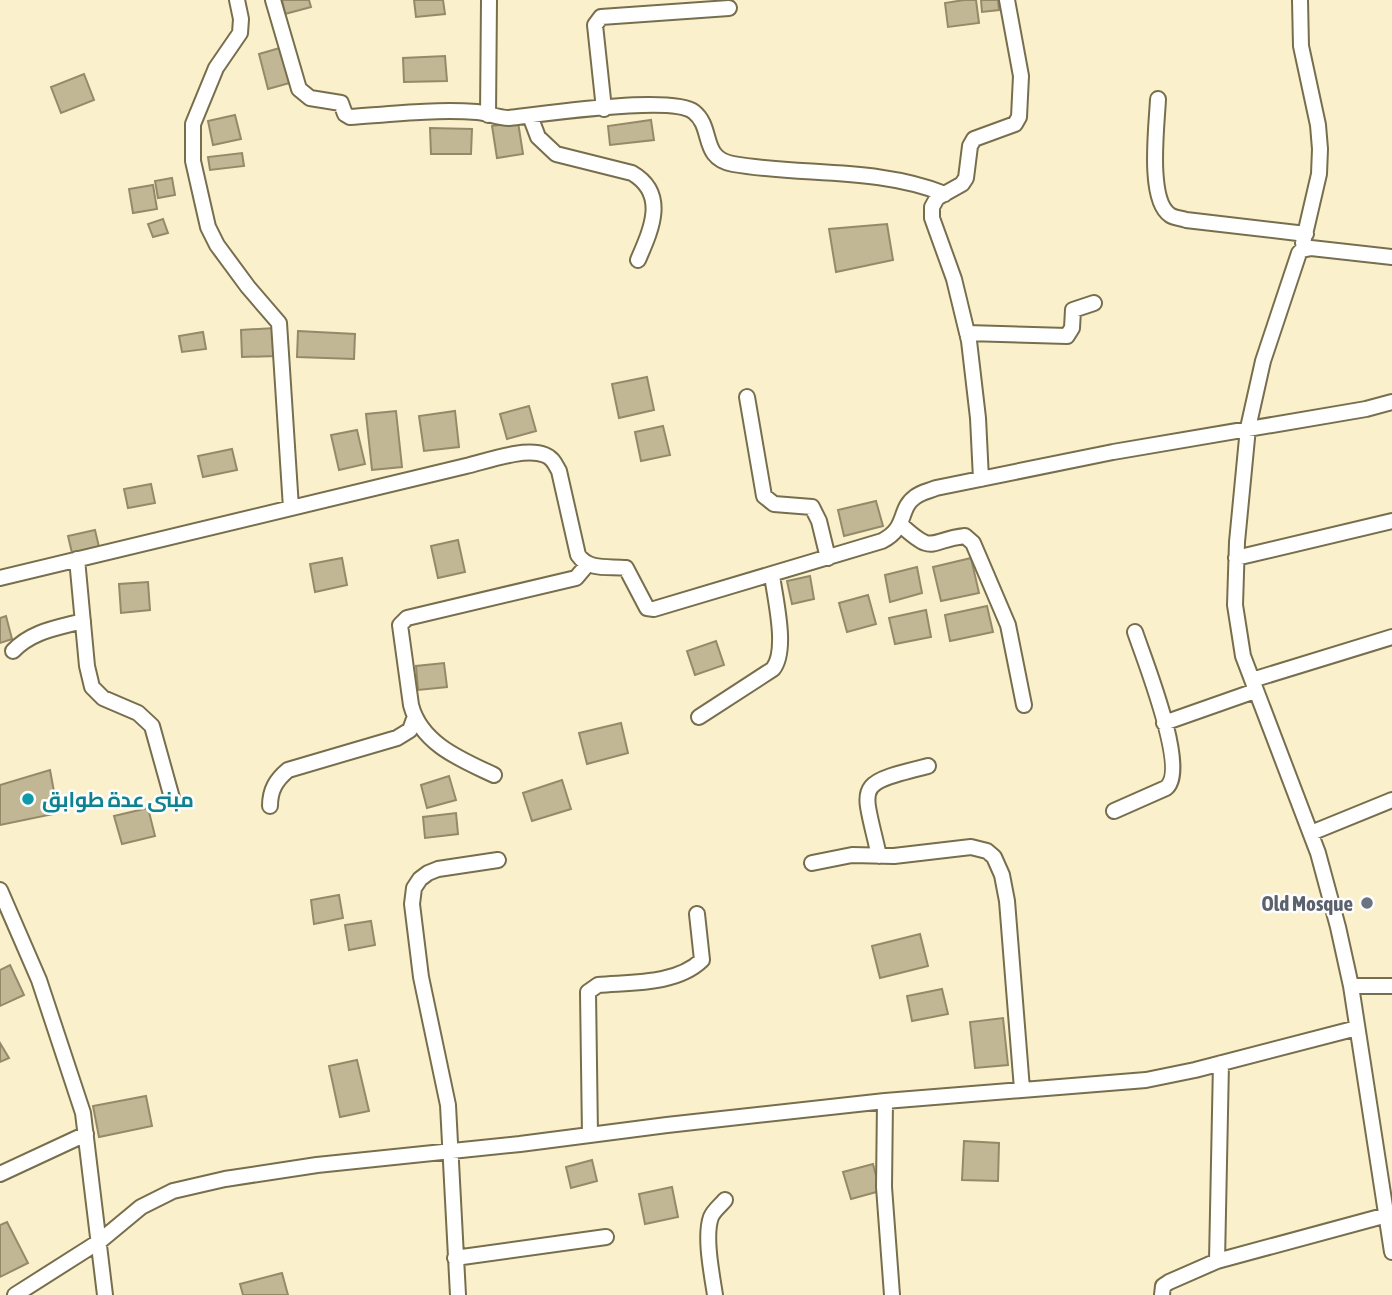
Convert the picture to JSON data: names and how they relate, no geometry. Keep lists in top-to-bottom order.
{
  "places": ["مبنى عدة طوابق", "Old Mosque"]
}
